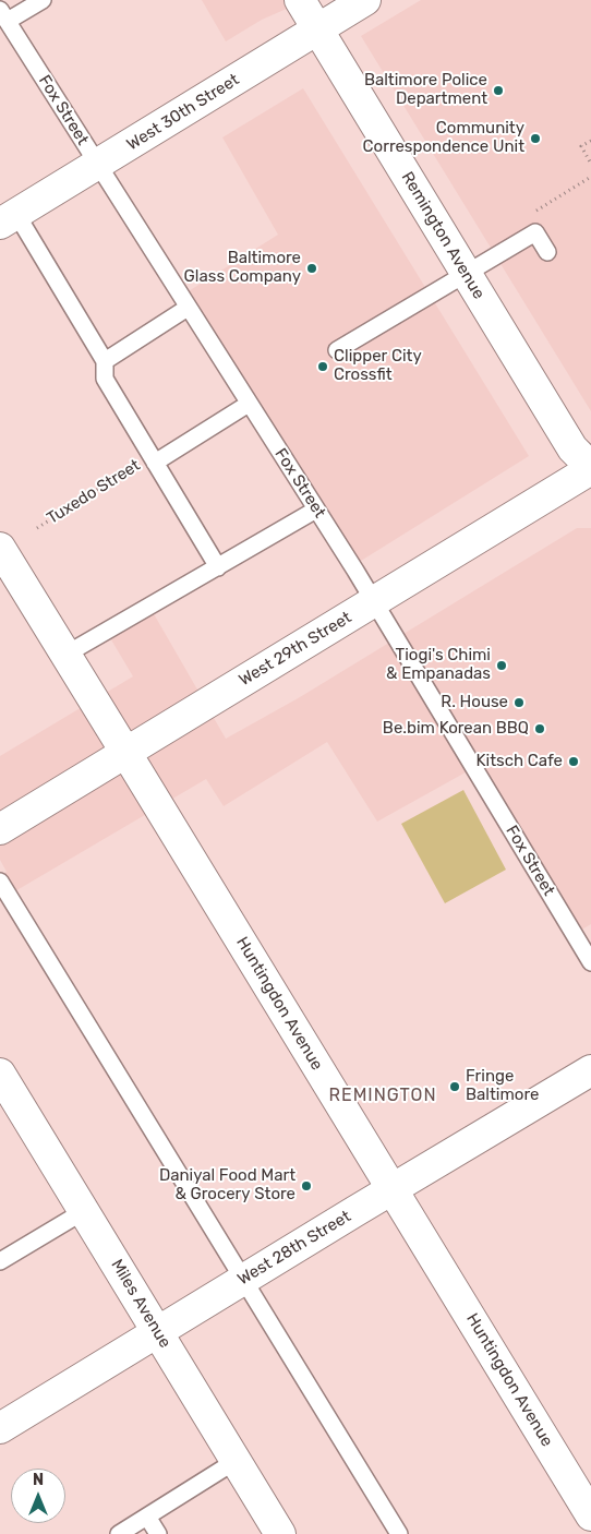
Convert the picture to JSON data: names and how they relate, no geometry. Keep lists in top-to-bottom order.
{
  "streets": {
    "main road": [
      "West 30th Street",
      "Remington Avenue",
      "West 29th Street",
      "Huntingdon Avenue",
      "West 28th Street",
      "Miles Avenue"
    ],
    "lane": ["Fox Street", "Tuxedo Street"]
  },
  "crossings": [
    ["Fox Street", "West 30th Street"],
    ["Fox Street", "Tuxedo Street"],
    ["Fox Street", "West 29th Street"],
    ["West 30th Street", "Remington Avenue"],
    ["Remington Avenue", "West 29th Street"],
    ["West 29th Street", "Huntingdon Avenue"],
    ["Huntingdon Avenue", "West 28th Street"],
    ["West 28th Street", "Miles Avenue"]
  ],
  "districts": ["REMINGTON"],
  "places": [
    "Baltimore Police Department",
    "Community Correspondence Unit",
    "Baltimore Glass Company",
    "Clipper City Crossfit",
    "Tiogi's Chimi & Empanadas",
    "R. House",
    "Be.bim Korean BBQ",
    "Kitsch Cafe",
    "Fringe Baltimore",
    "Daniyal Food Mart & Grocery Store"
  ],
  "north": "top"
}
